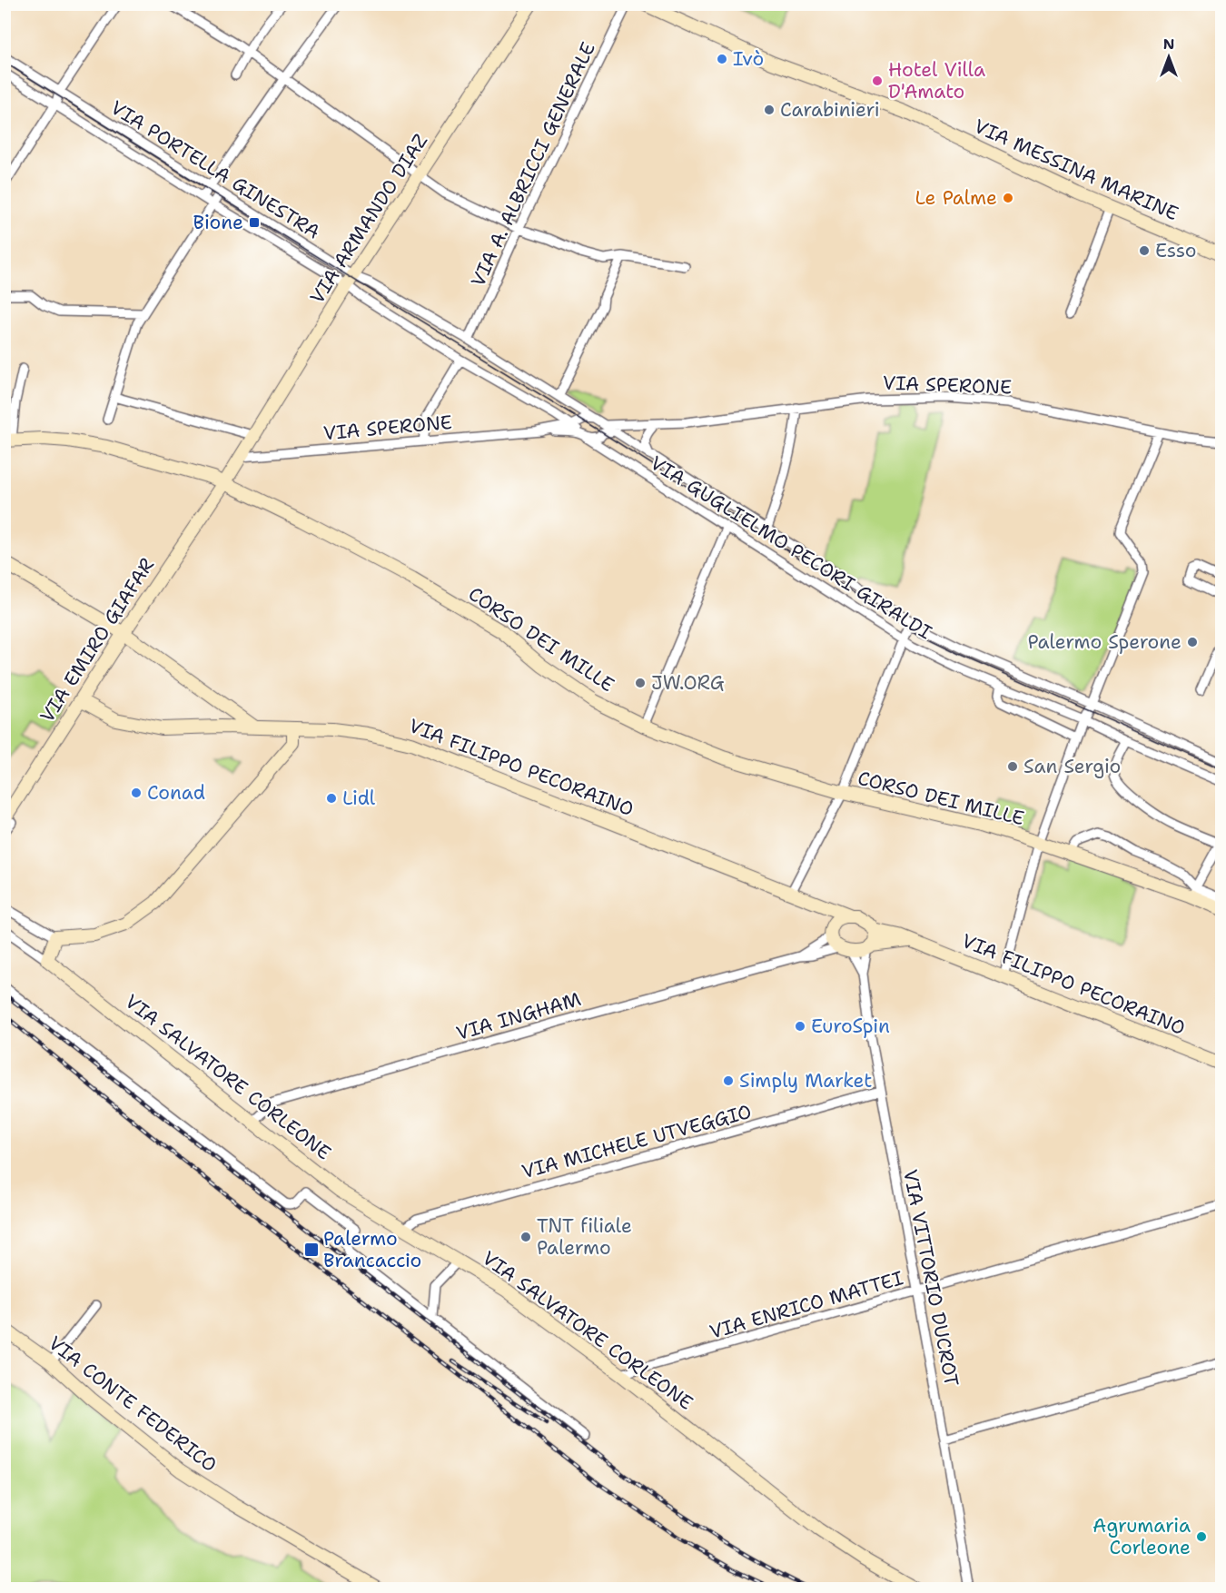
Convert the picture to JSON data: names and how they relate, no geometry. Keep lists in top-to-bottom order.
{
  "streets": {
    "street": [
      "VIA A. ALBRICCI GENERALE",
      "VIA PORTELLA GINESTRA",
      "VIA MESSINA MARINE",
      "VIA ARMANDO DIAZ",
      "VIA SPERONE",
      "VIA GUGLIELMO PECORI GIRALDI",
      "CORSO DEI MILLE",
      "VIA EMIRO GIAFAR",
      "VIA FILIPPO PECORAINO",
      "VIA INGHAM",
      "VIA SALVATORE CORLEONE",
      "VIA MICHELE UTVEGGIO",
      "VIA VITTORIO DUCROT",
      "VIA ENRICO MATTEI",
      "VIA CONTE FEDERICO"
    ]
  },
  "crossings": [
    ["VIA PORTELLA GINESTRA", "VIA ARMANDO DIAZ"],
    ["VIA PORTELLA GINESTRA", "VIA GUGLIELMO PECORI GIRALDI"],
    ["VIA ARMANDO DIAZ", "VIA SPERONE"],
    ["VIA ARMANDO DIAZ", "VIA GUGLIELMO PECORI GIRALDI"],
    ["VIA ARMANDO DIAZ", "VIA EMIRO GIAFAR"],
    ["VIA SPERONE", "VIA EMIRO GIAFAR"],
    ["CORSO DEI MILLE", "VIA EMIRO GIAFAR"],
    ["VIA EMIRO GIAFAR", "VIA FILIPPO PECORAINO"],
    ["VIA INGHAM", "VIA SALVATORE CORLEONE"],
    ["VIA SALVATORE CORLEONE", "VIA MICHELE UTVEGGIO"],
    ["VIA SALVATORE CORLEONE", "VIA ENRICO MATTEI"],
    ["VIA MICHELE UTVEGGIO", "VIA VITTORIO DUCROT"],
    ["VIA VITTORIO DUCROT", "VIA ENRICO MATTEI"]
  ],
  "places": {
    "other": [
      "Ivò",
      "Hotel Villa D'Amato",
      "Carabinieri",
      "Le Palme",
      "Esso",
      "Palermo Sperone",
      "JW.ORG",
      "San Sergio",
      "Conad",
      "Lidl",
      "EuroSpin",
      "Simply Market",
      "TNT filiale Palermo",
      "Agrumaria Corleone"
    ],
    "transit": ["Bione", "Palermo Brancaccio"]
  },
  "north": "top"
}
